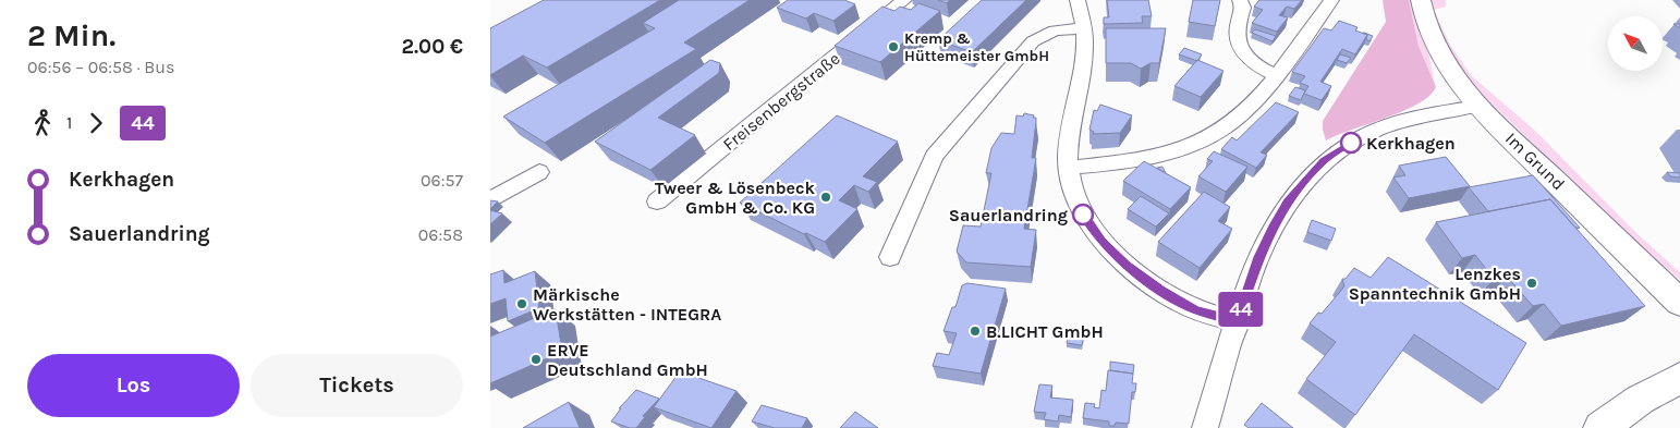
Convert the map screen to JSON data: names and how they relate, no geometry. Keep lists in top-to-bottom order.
{
  "streets": {
    "main road": ["Im Grund"],
    "street": ["Freisenbergstraße"]
  },
  "places": [
    "Kremp & Hüttemeister GmbH",
    "Kerkhagen",
    "Tweer & Lösenbeck GmbH & Co. KG",
    "Sauerlandring",
    "Lenzkes Spanntechnik GmbH",
    "Märkische Werkstätten - INTEGRA",
    "B.LICHT GmbH",
    "ERVE Deutschland GmbH"
  ],
  "lines": ["bus line 44"],
  "north": "top left",
  "page": {
    "heading": ["2 Min.", "06:56 – 06:58 · Bus", "2.00 €"],
    "on_map": "44",
    "legs": ["1", "44"],
    "list": [
      {
        "name": "Kerkhagen",
        "value": "06:57"
      },
      {
        "name": "Sauerlandring",
        "value": "06:58"
      }
    ],
    "buttons": ["Los", "Tickets"]
  }
}
